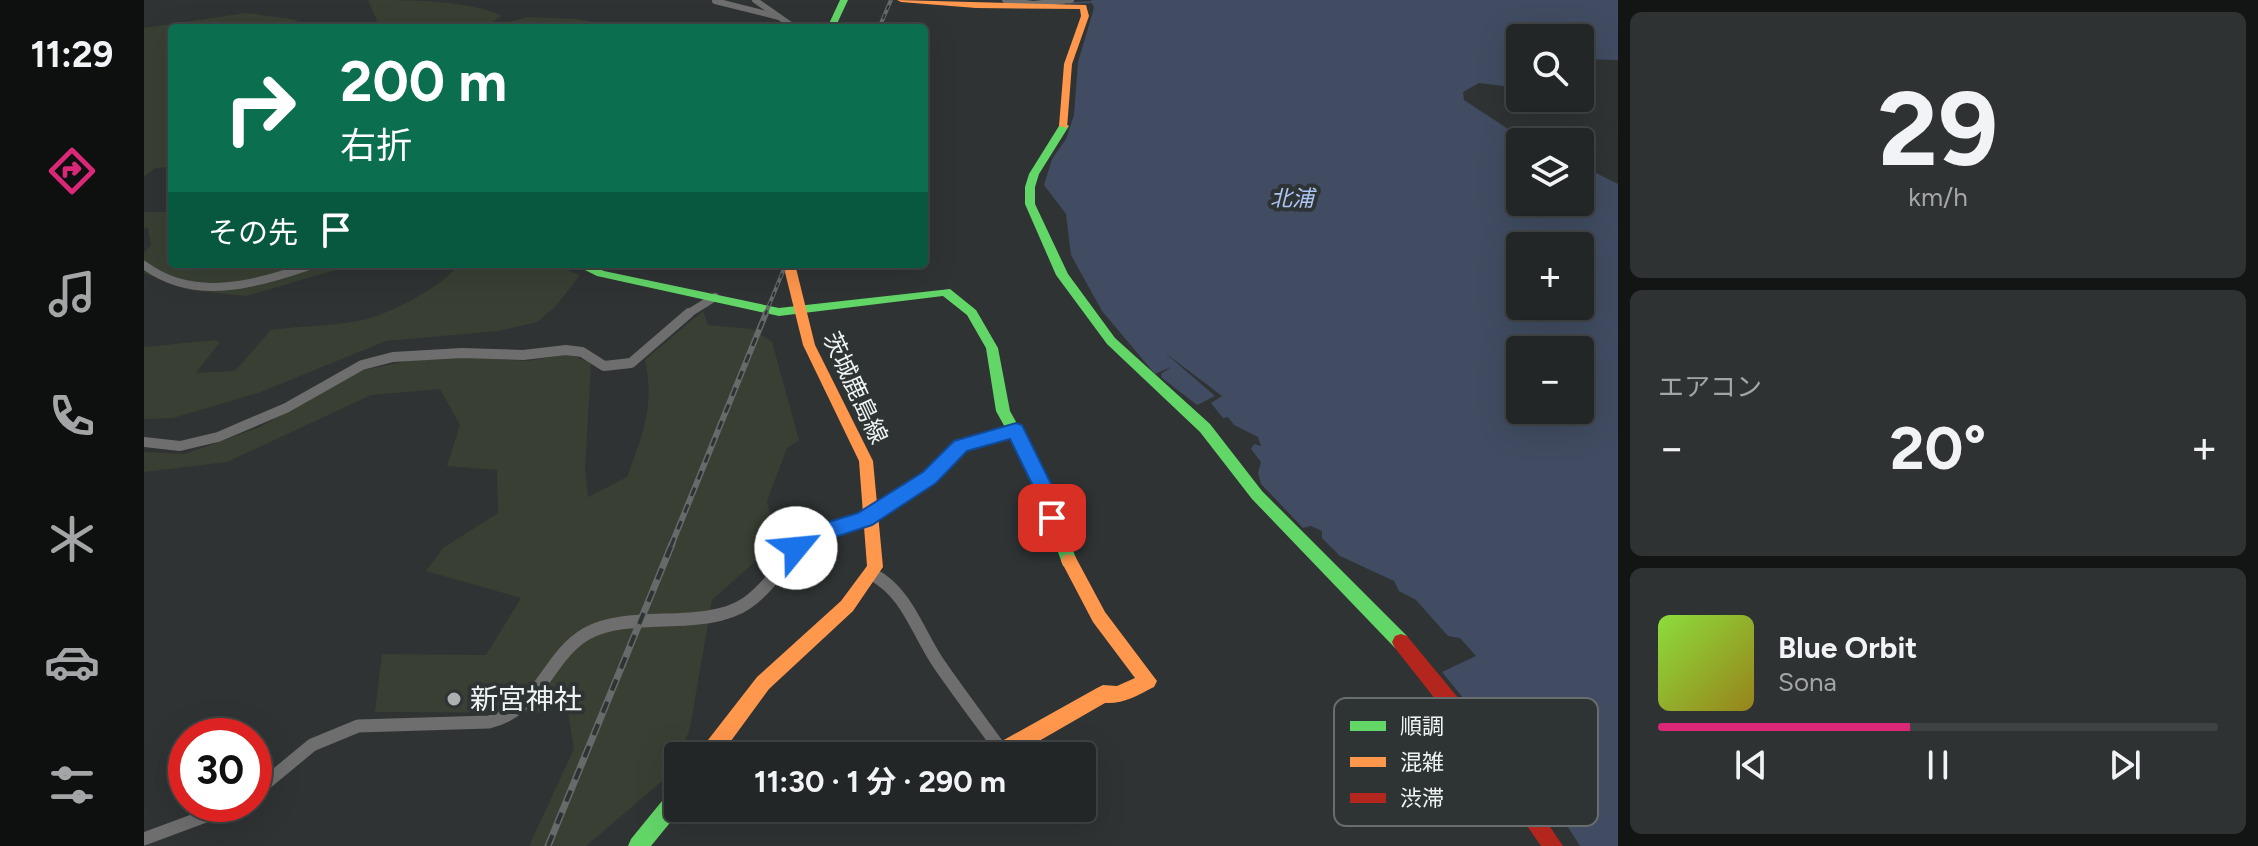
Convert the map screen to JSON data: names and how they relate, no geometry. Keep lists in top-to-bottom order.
{
  "streets": {
    "street": ["茨城鹿島線"]
  },
  "water": ["北浦"],
  "places": ["新宮神社"],
  "legend": ["順調", "混雑", "渋滞"],
  "page": {
    "tabs": "11:29",
    "tile": [
      ["29", "km/h"],
      "エアコン"
    ],
    "map_buttons": ["+", "−"],
    "turn": ["200 m", "右折"],
    "then": "その先",
    "heat": ["−", "20°", "+"],
    "song": ["Blue Orbit", "Sona"],
    "limit": "30",
    "trip": "11:30 · 1 分 · 290 m"
  }
}
